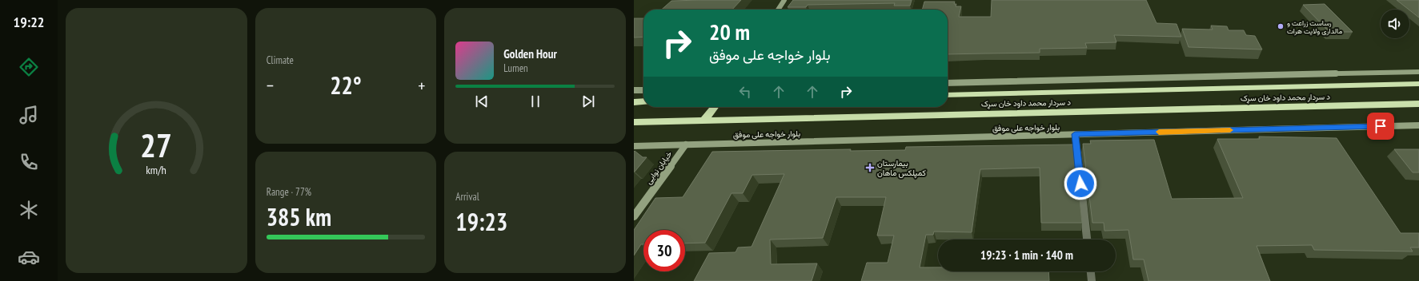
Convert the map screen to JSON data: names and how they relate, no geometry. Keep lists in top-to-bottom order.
{
  "streets": {
    "highway": ["د سردار محمد داود خان سړک"],
    "street": ["بلوار خواجه علی موفق", "خیابان نوایی"]
  },
  "crossings": [
    ["بلوار خواجه علی موفق", "خیابان نوایی"]
  ],
  "places": {
    "other": ["رساست زراعت و مالداری ولایت هرات"],
    "health": ["بیمارستان کمپلکس ماهان"]
  },
  "page": {
    "tabs": "19:22",
    "tile": [
      "Climate",
      ["Range · 77%", "385 km"],
      ["Arrival", "19:23"]
    ],
    "turn": ["20 m", "بلوار خواجه علی موفق"],
    "song": ["Golden Hour", "Lumen"],
    "heat": ["−", "22°", "+"],
    "limit": "30",
    "trip": "19:23 · 1 min · 140 m",
    "gauge": ["27", "km/h"]
  }
}
